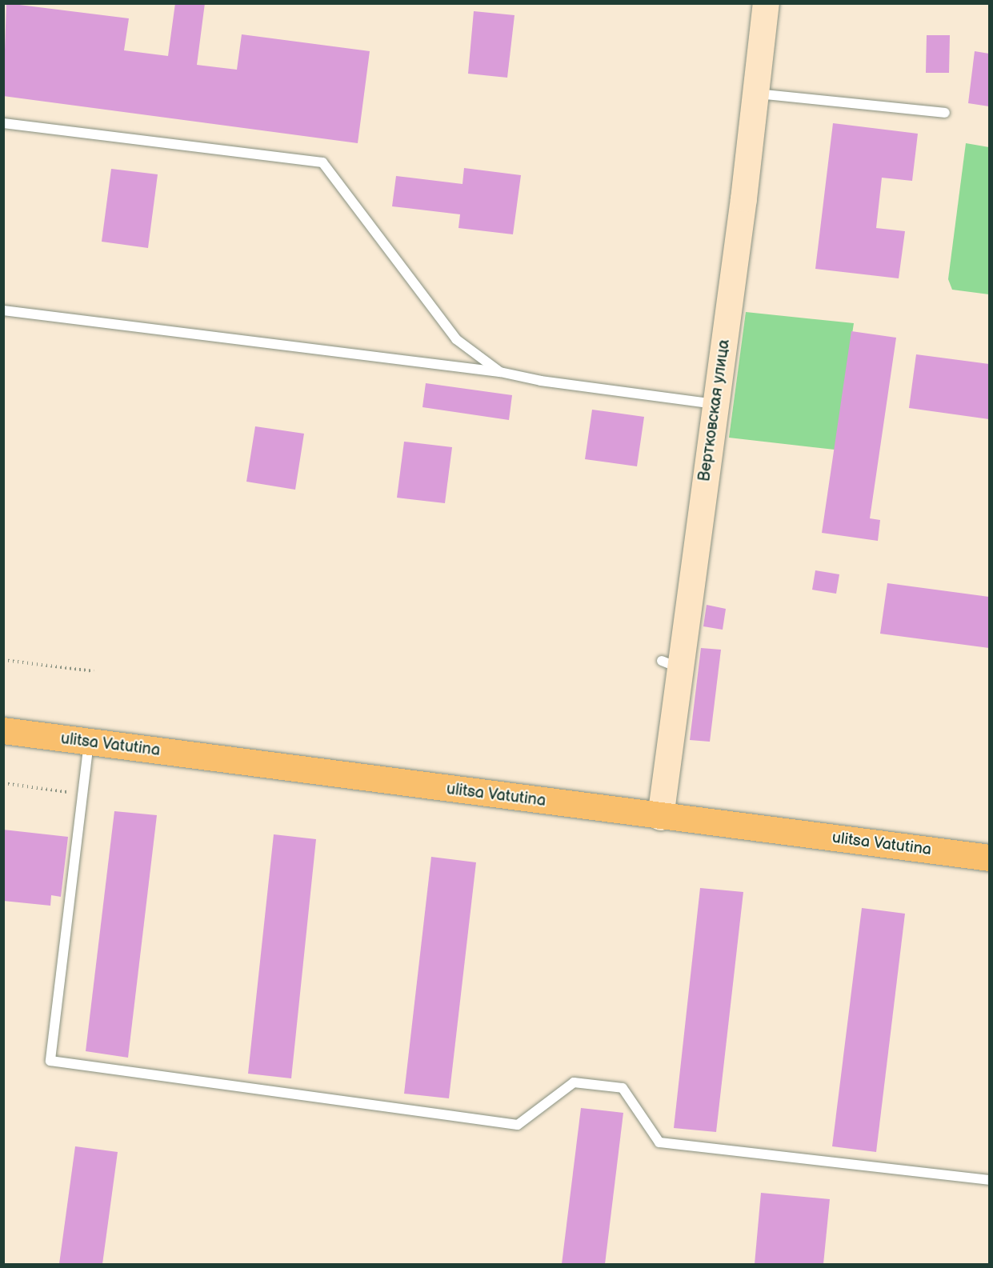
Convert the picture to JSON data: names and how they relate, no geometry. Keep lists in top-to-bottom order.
{
  "streets": {
    "main road": ["ulitsa Vatutina"],
    "street": ["Вертковская улица"]
  },
  "crossings": [
    ["Вертковская улица", "ulitsa Vatutina"]
  ]
}
